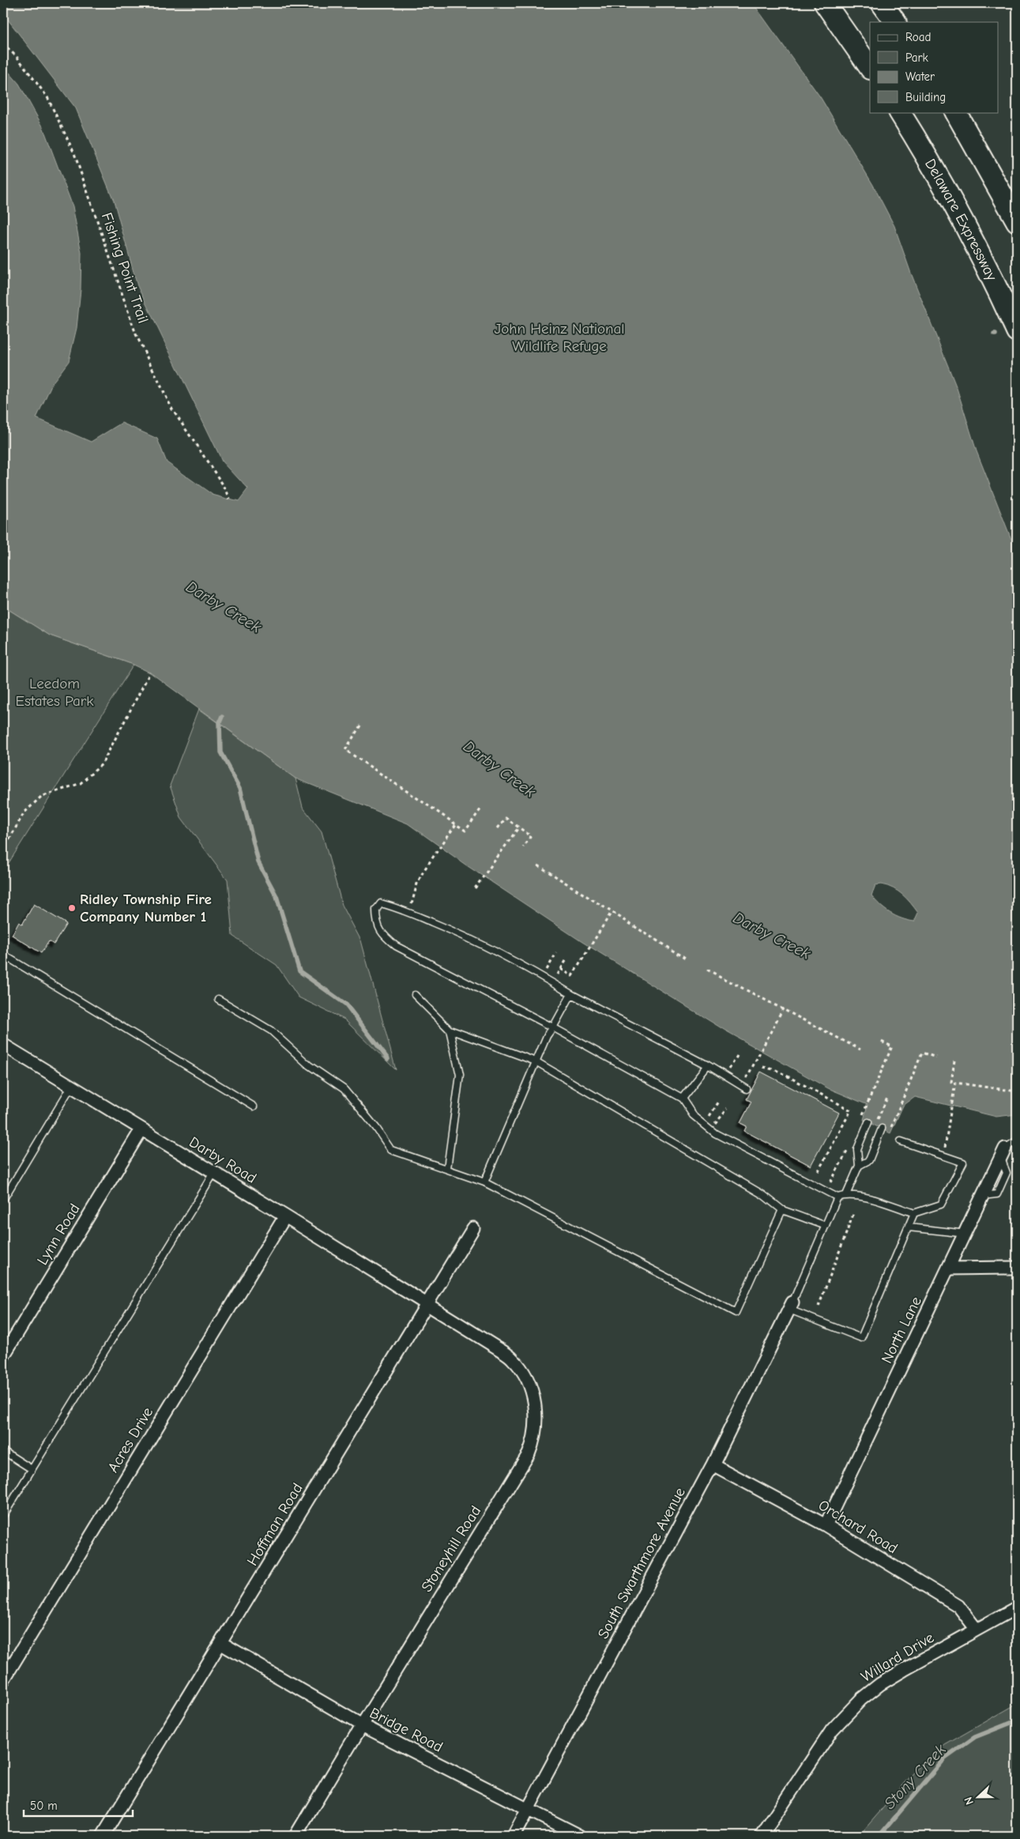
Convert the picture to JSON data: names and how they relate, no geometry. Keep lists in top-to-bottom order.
{
  "streets": {
    "highway": ["Delaware Expressway"],
    "street": [
      "Darby Road",
      "Lynn Road",
      "North Lane",
      "Acres Drive",
      "Hoffman Road",
      "Orchard Road",
      "Stoneyhill Road",
      "South Swarthmore Avenue",
      "Willard Drive",
      "Bridge Road"
    ],
    "path": ["Fishing Point Trail"]
  },
  "crossings": [
    ["Darby Road", "Lynn Road"],
    ["Darby Road", "Acres Drive"],
    ["Darby Road", "Hoffman Road"],
    ["Darby Road", "Stoneyhill Road"],
    ["North Lane", "Orchard Road"],
    ["Hoffman Road", "Stoneyhill Road"],
    ["Hoffman Road", "Bridge Road"],
    ["Orchard Road", "South Swarthmore Avenue"],
    ["Orchard Road", "Willard Drive"],
    ["Stoneyhill Road", "Bridge Road"],
    ["South Swarthmore Avenue", "Bridge Road"]
  ],
  "water": ["Darby Creek", "Stony Creek"],
  "parks": ["John Heinz National Wildlife Refuge", "Leedom Estates Park"],
  "places": ["Ridley Township Fire Company Number 1"],
  "legend": [
    "Road",
    "Park",
    "Water",
    "Building"
  ],
  "scale_bar": "50 m",
  "north": "left"
}
